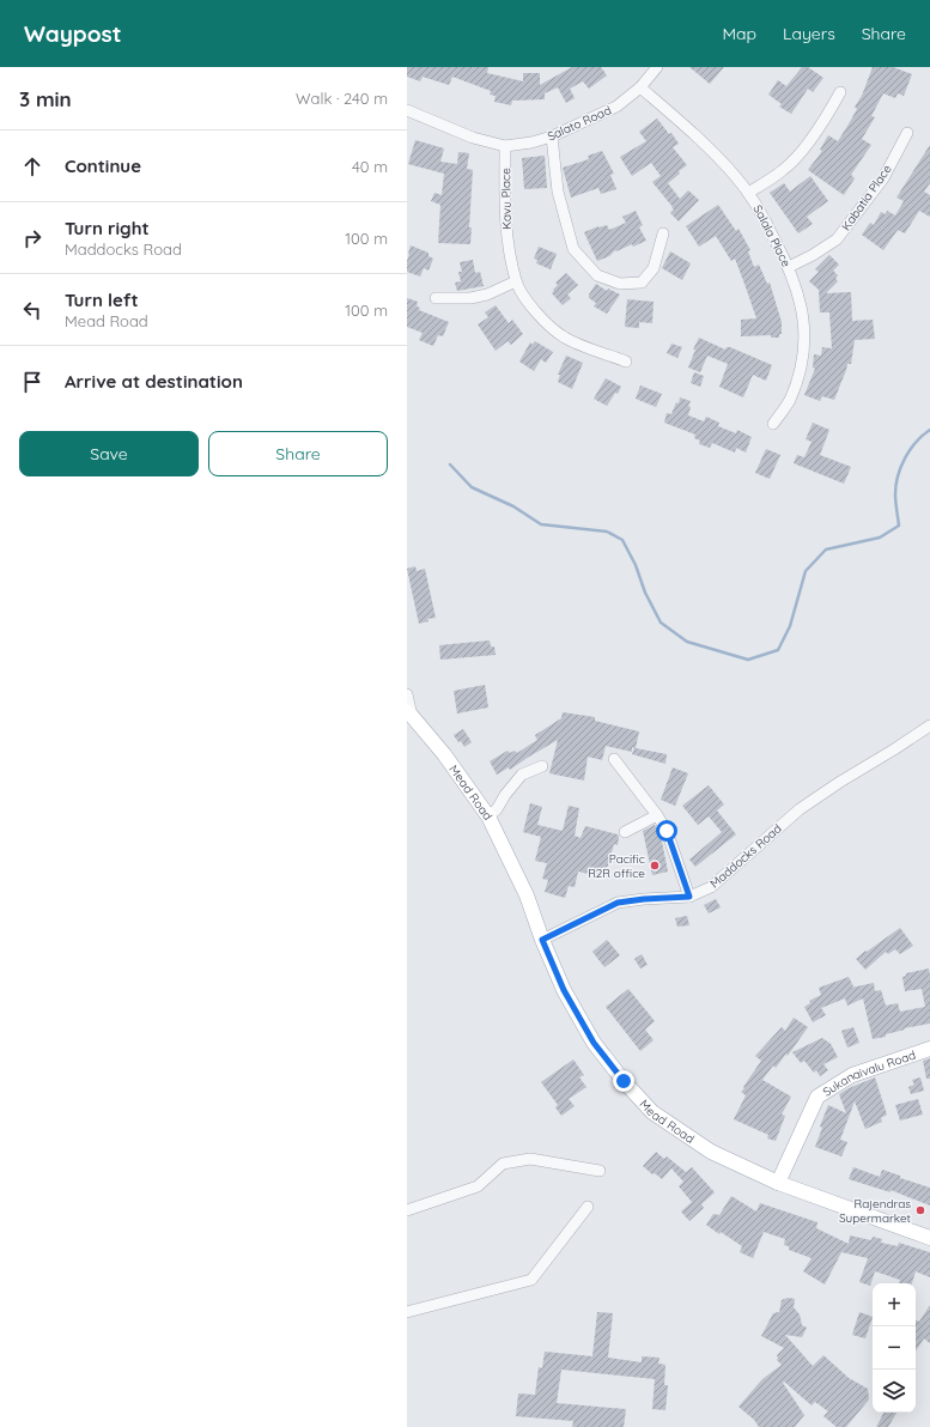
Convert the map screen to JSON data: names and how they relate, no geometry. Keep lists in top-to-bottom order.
{
  "streets": {
    "main road": ["Mead Road", "Sukanaivalu Road"],
    "street": [
      "Salato Road",
      "Kabatia Place",
      "Kavu Place",
      "Salala Place",
      "Maddocks Road"
    ]
  },
  "crossings": [
    ["Salato Road", "Kavu Place"],
    ["Salato Road", "Salala Place"],
    ["Kabatia Place", "Salala Place"],
    ["Mead Road", "Maddocks Road"],
    ["Mead Road", "Sukanaivalu Road"]
  ],
  "places": ["Pacific R2R office", "Rajendras Supermarket"],
  "page": {
    "header": "Waypost",
    "nav": ["Map", "Layers", "Share"],
    "heading": ["3 min", "Walk · 240 m"],
    "list": [
      ["Continue", "40 m"],
      ["Turn right", "Maddocks Road", "100 m"],
      ["Turn left", "Mead Road", "100 m"],
      "Arrive at destination"
    ],
    "buttons": ["Save", "Share"],
    "map_buttons": ["+", "−"]
  }
}
